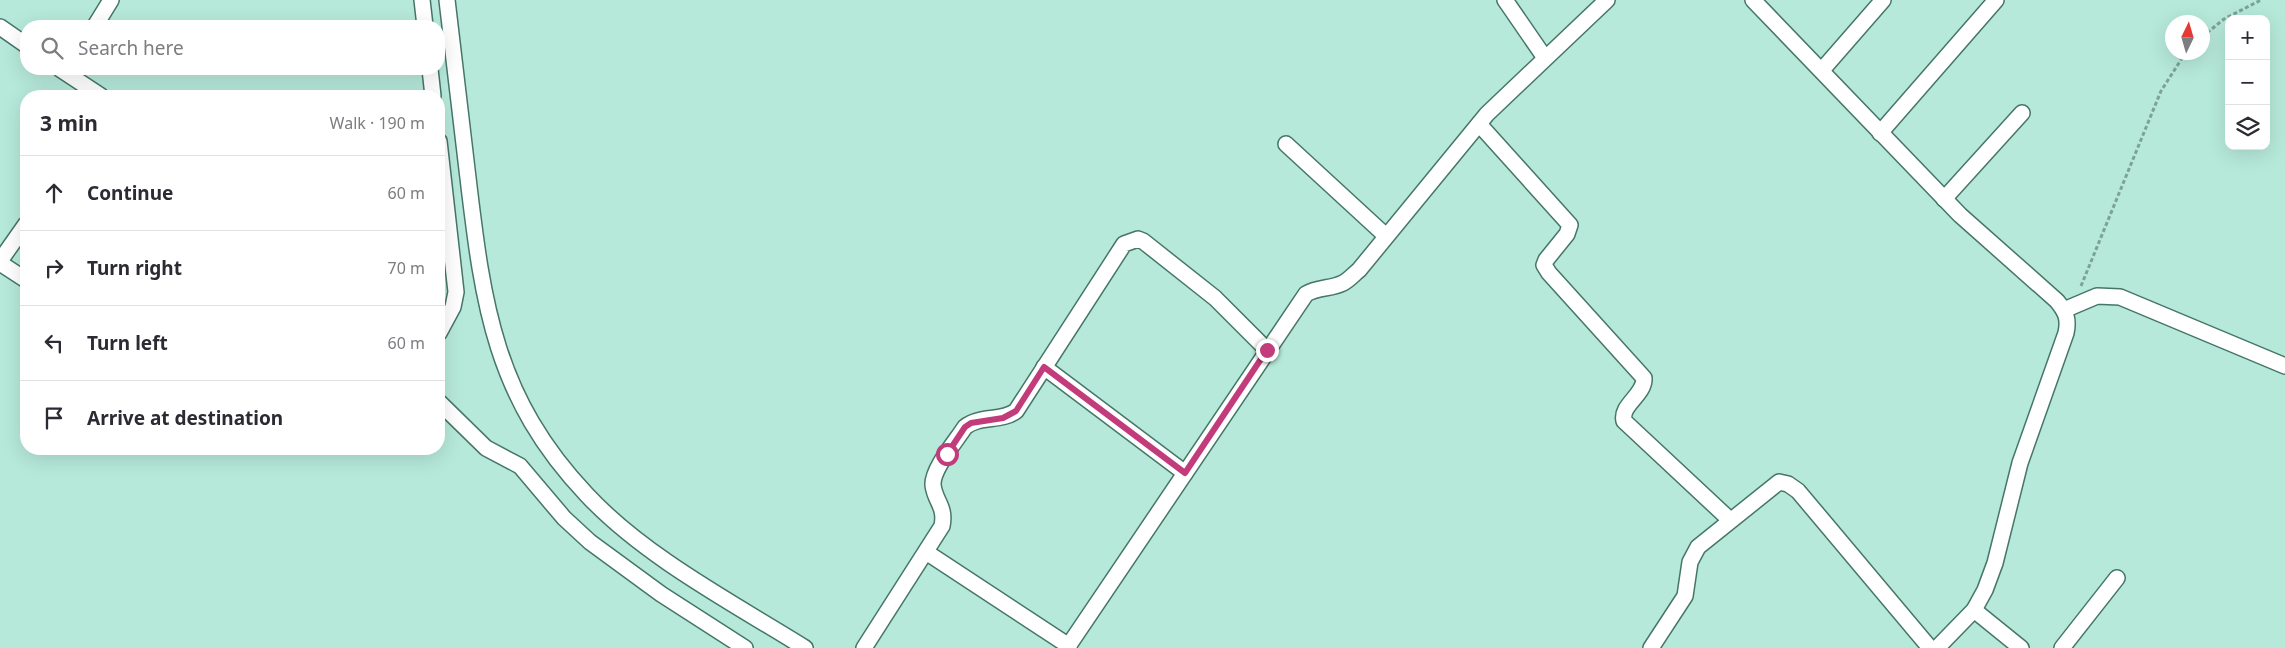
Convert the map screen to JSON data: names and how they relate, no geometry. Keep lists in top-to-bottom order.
{
  "north": "top",
  "page": {
    "map_buttons": ["+", "−"],
    "search": "Search here",
    "heading": ["3 min", "Walk · 190 m"],
    "list": [
      ["Continue", "60 m"],
      ["Turn right", "70 m"],
      ["Turn left", "60 m"],
      "Arrive at destination"
    ]
  }
}
